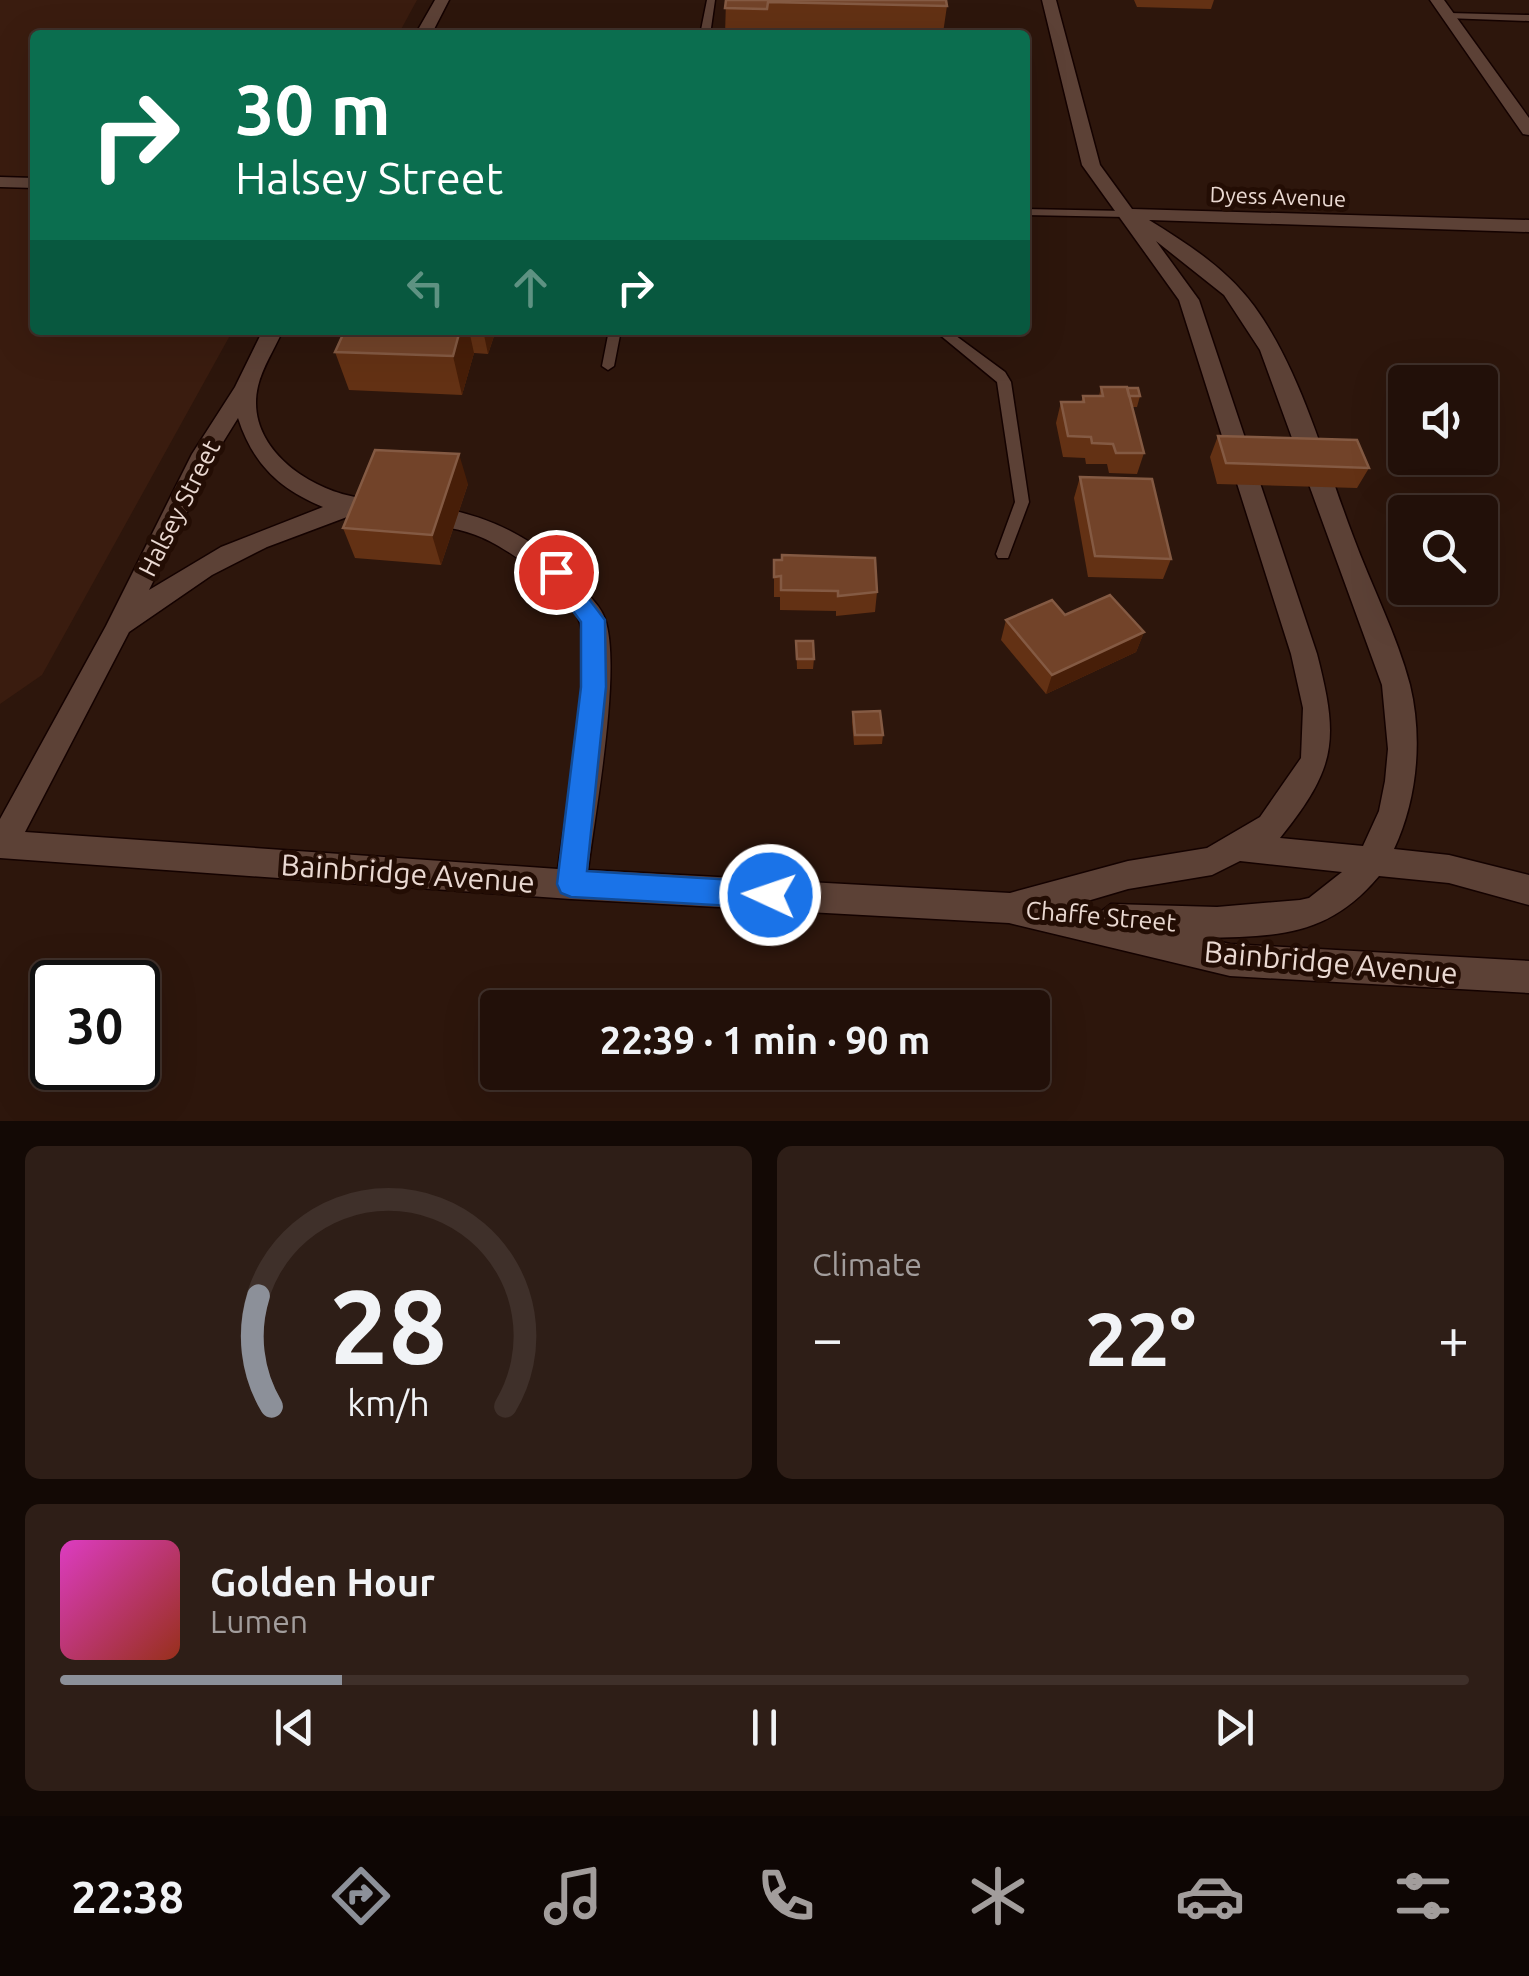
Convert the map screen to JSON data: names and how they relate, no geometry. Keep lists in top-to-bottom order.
{
  "streets": {
    "street": [
      "Dyess Avenue",
      "Halsey Street",
      "Bainbridge Avenue",
      "Chaffe Street"
    ]
  },
  "crossings": [
    ["Dyess Avenue", "Chaffe Street"],
    ["Halsey Street", "Bainbridge Avenue"],
    ["Bainbridge Avenue", "Chaffe Street"]
  ],
  "page": {
    "turn": ["30 m", "Halsey Street"],
    "limit": "30",
    "trip": "22:39 · 1 min · 90 m",
    "tile": "Climate",
    "heat": ["−", "22°", "+"],
    "song": ["Golden Hour", "Lumen"],
    "tabs": "22:38",
    "gauge": ["28", "km/h"]
  }
}
